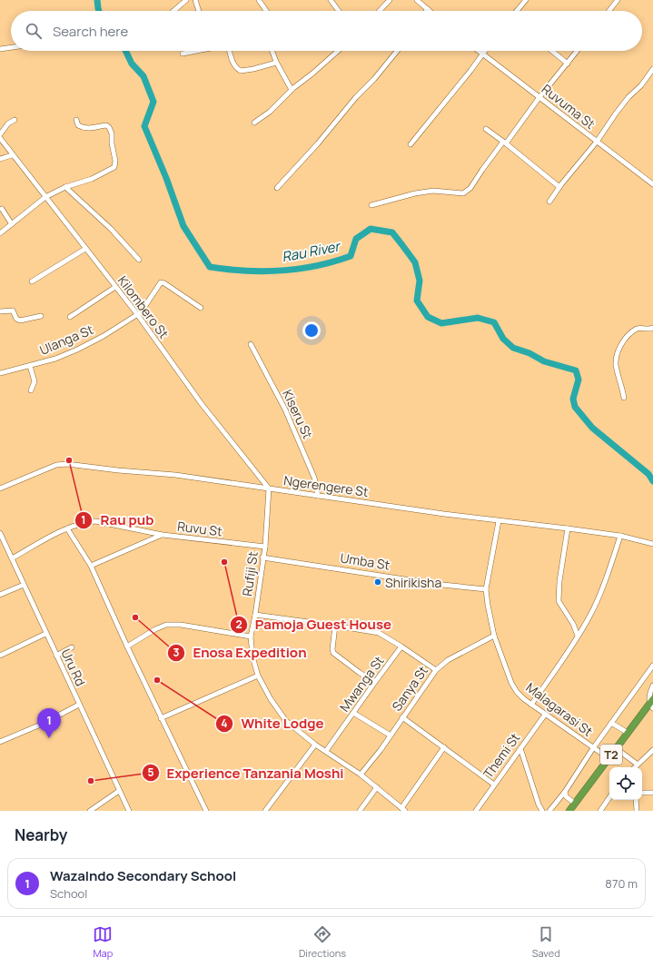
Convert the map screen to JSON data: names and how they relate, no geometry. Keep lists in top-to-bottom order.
{
  "streets": {
    "highway": ["T2"],
    "street": [
      "Ruvuma St",
      "Kilombero St",
      "Ulanga St",
      "Kiseru St",
      "Ngerengere St",
      "Ruvu St",
      "Umba St",
      "Rufiji St",
      "Uru Rd",
      "Mwanga St",
      "Sanya St",
      "Malagarasi St",
      "Themi St"
    ]
  },
  "crossings": [
    ["Kilombero St", "Ulanga St"],
    ["Kilombero St", "Ngerengere St"],
    ["Kilombero St", "Rufiji St"],
    ["Kiseru St", "Ngerengere St"],
    ["Ngerengere St", "Rufiji St"],
    ["Ngerengere St", "Malagarasi St"],
    ["Ruvu St", "Rufiji St"],
    ["Ruvu St", "Uru Rd"],
    ["Umba St", "Rufiji St"],
    ["Umba St", "Malagarasi St"],
    ["Rufiji St", "Mwanga St"],
    ["Rufiji St", "Sanya St"],
    ["Sanya St", "Malagarasi St"],
    ["Malagarasi St", "T2"],
    ["Malagarasi St", "Themi St"]
  ],
  "water": ["Rau River"],
  "places": [
    "Rau pub",
    "Pamoja Guest House",
    "Shirikisha",
    "Enosa Expedition",
    "White Lodge",
    "Experience Tanzania Moshi"
  ],
  "page": {
    "search": "Search here",
    "pins": "1",
    "heading": "Nearby",
    "list": [
      {
        "mark": "1",
        "name": "Wazalndo Secondary School",
        "note": "School",
        "value": "870 m"
      }
    ],
    "nav": ["Map", "Directions", "Saved"]
  }
}
